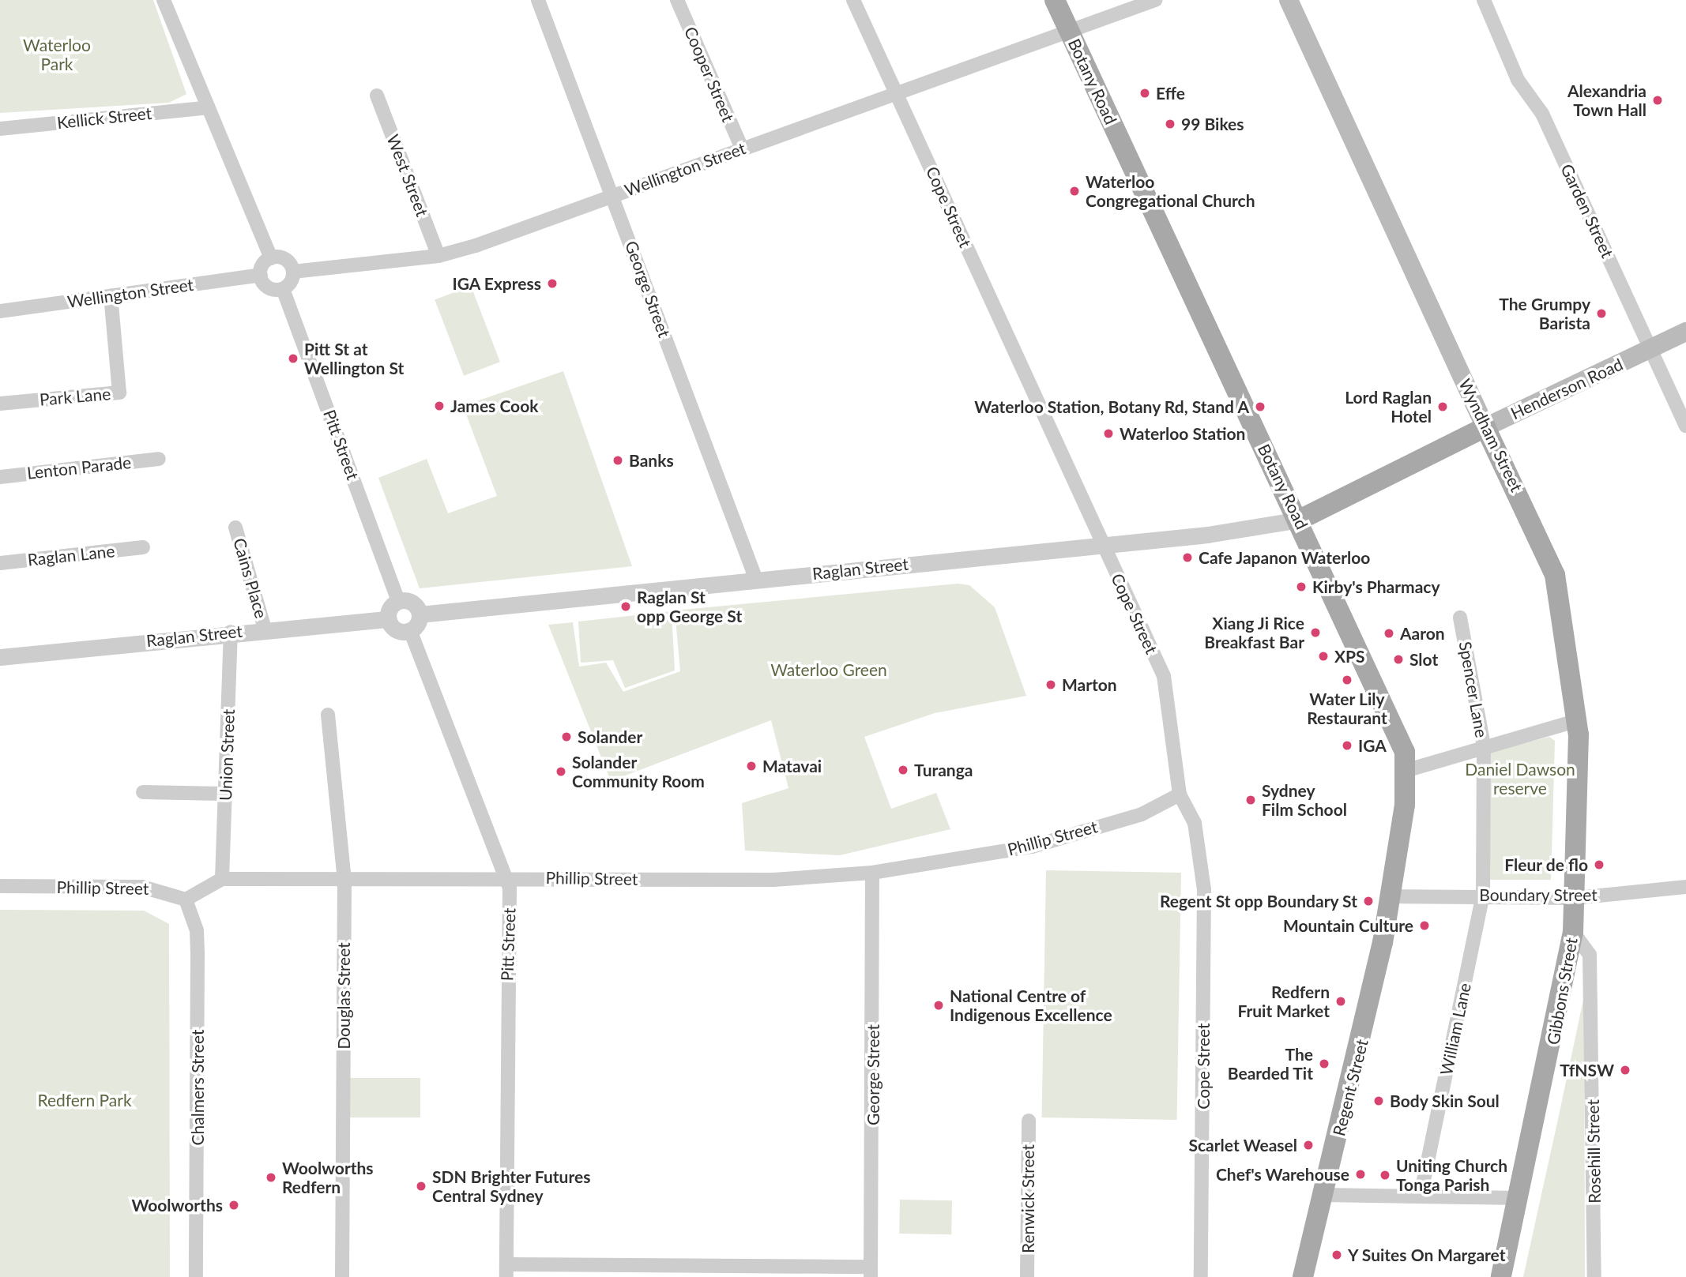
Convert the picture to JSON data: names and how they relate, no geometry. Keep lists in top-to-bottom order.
{
  "streets": {
    "main road": [
      "Botany Road",
      "Henderson Road",
      "Wyndham Street",
      "Gibbons Street",
      "Regent Street"
    ],
    "street": [
      "Cooper Street",
      "Kellick Street",
      "Wellington Street",
      "West Street",
      "Cope Street",
      "Garden Street",
      "George Street",
      "Park Lane",
      "Pitt Street",
      "Lenton Parade",
      "Raglan Lane",
      "Raglan Street",
      "Cains Place",
      "Spencer Lane",
      "Union Street",
      "Phillip Street",
      "Boundary Street",
      "Douglas Street",
      "William Lane",
      "Chalmers Street",
      "Rosehill Street",
      "Renwick Street"
    ]
  },
  "crossings": [
    ["Cooper Street", "Wellington Street"],
    ["Botany Road", "Wellington Street"],
    ["Botany Road", "Henderson Road"],
    ["Botany Road", "Raglan Street"],
    ["Botany Road", "Boundary Street"],
    ["Botany Road", "Regent Street"],
    ["Wellington Street", "West Street"],
    ["Wellington Street", "Cope Street"],
    ["Wellington Street", "George Street"],
    ["Wellington Street", "Park Lane"],
    ["Wellington Street", "Pitt Street"],
    ["Cope Street", "Raglan Street"],
    ["Cope Street", "Phillip Street"],
    ["Garden Street", "Henderson Road"],
    ["George Street", "Raglan Street"],
    ["George Street", "Phillip Street"],
    ["Henderson Road", "Wyndham Street"],
    ["Henderson Road", "Raglan Street"],
    ["Wyndham Street", "Boundary Street"],
    ["Wyndham Street", "Gibbons Street"],
    ["Pitt Street", "Raglan Street"],
    ["Pitt Street", "Phillip Street"],
    ["Raglan Street", "Cains Place"],
    ["Raglan Street", "Union Street"],
    ["Spencer Lane", "Boundary Street"],
    ["Spencer Lane", "William Lane"],
    ["Union Street", "Phillip Street"],
    ["Phillip Street", "Douglas Street"],
    ["Phillip Street", "Chalmers Street"],
    ["Boundary Street", "Gibbons Street"],
    ["Boundary Street", "William Lane"],
    ["Boundary Street", "Regent Street"],
    ["Gibbons Street", "Rosehill Street"]
  ],
  "parks": [
    "Waterloo Park",
    "Waterloo Green",
    "Daniel Dawson reserve",
    "Redfern Park"
  ],
  "places": [
    "Effe",
    "Alexandria Town Hall",
    "99 Bikes",
    "Waterloo Congregational Church",
    "IGA Express",
    "The Grumpy Barista",
    "Pitt St at Wellington St",
    "James Cook",
    "Waterloo Station, Botany Rd, Stand A",
    "Lord Raglan Hotel",
    "Waterloo Station",
    "Banks",
    "Cafe Japanon Waterloo",
    "Kirby's Pharmacy",
    "Raglan St opp George St",
    "Xiang Ji Rice Breakfast Bar",
    "Aaron",
    "XPS",
    "Slot",
    "Water Lily Restaurant",
    "Marton",
    "Solander",
    "IGA",
    "Matavai",
    "Turanga",
    "Solander Community Room",
    "Sydney Film School",
    "Fleur de flo",
    "Regent St opp Boundary St",
    "Mountain Culture",
    "Redfern Fruit Market",
    "National Centre of Indigenous Excellence",
    "The Bearded Tit",
    "TfNSW",
    "Body Skin Soul",
    "Scarlet Weasel",
    "Chef's Warehouse",
    "Uniting Church Tonga Parish",
    "Woolworths Redfern",
    "SDN Brighter Futures Central Sydney",
    "Woolworths",
    "Y Suites On Margaret"
  ]
}
